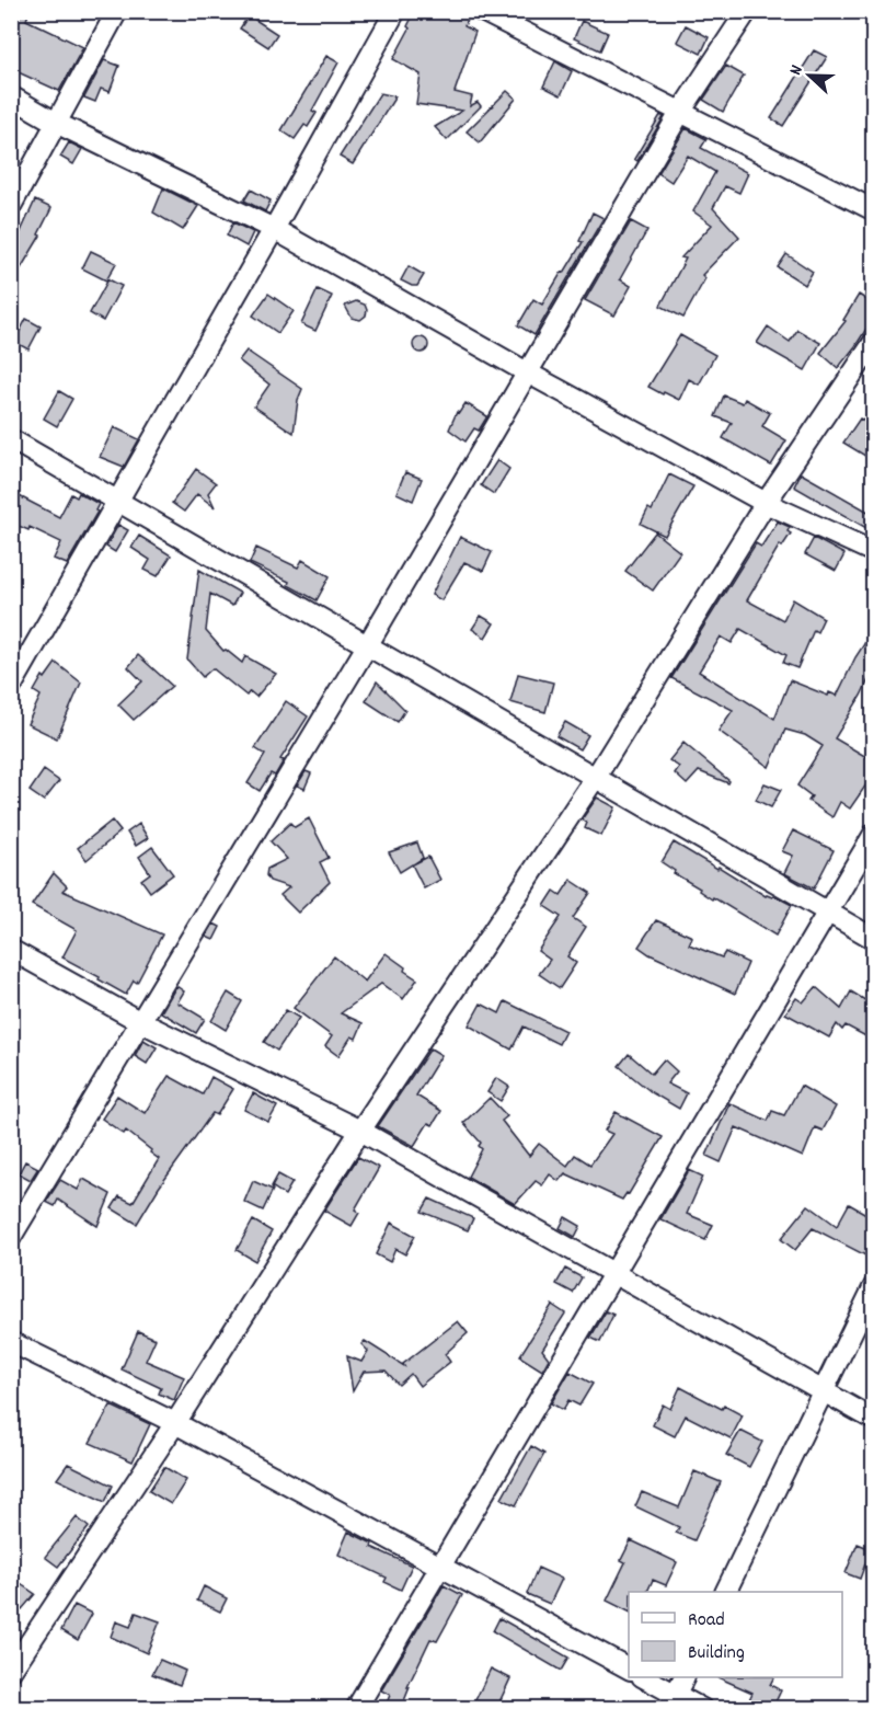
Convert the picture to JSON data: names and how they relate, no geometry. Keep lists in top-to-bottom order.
{
  "legend": ["Road", "Building"],
  "north": "left"
}
